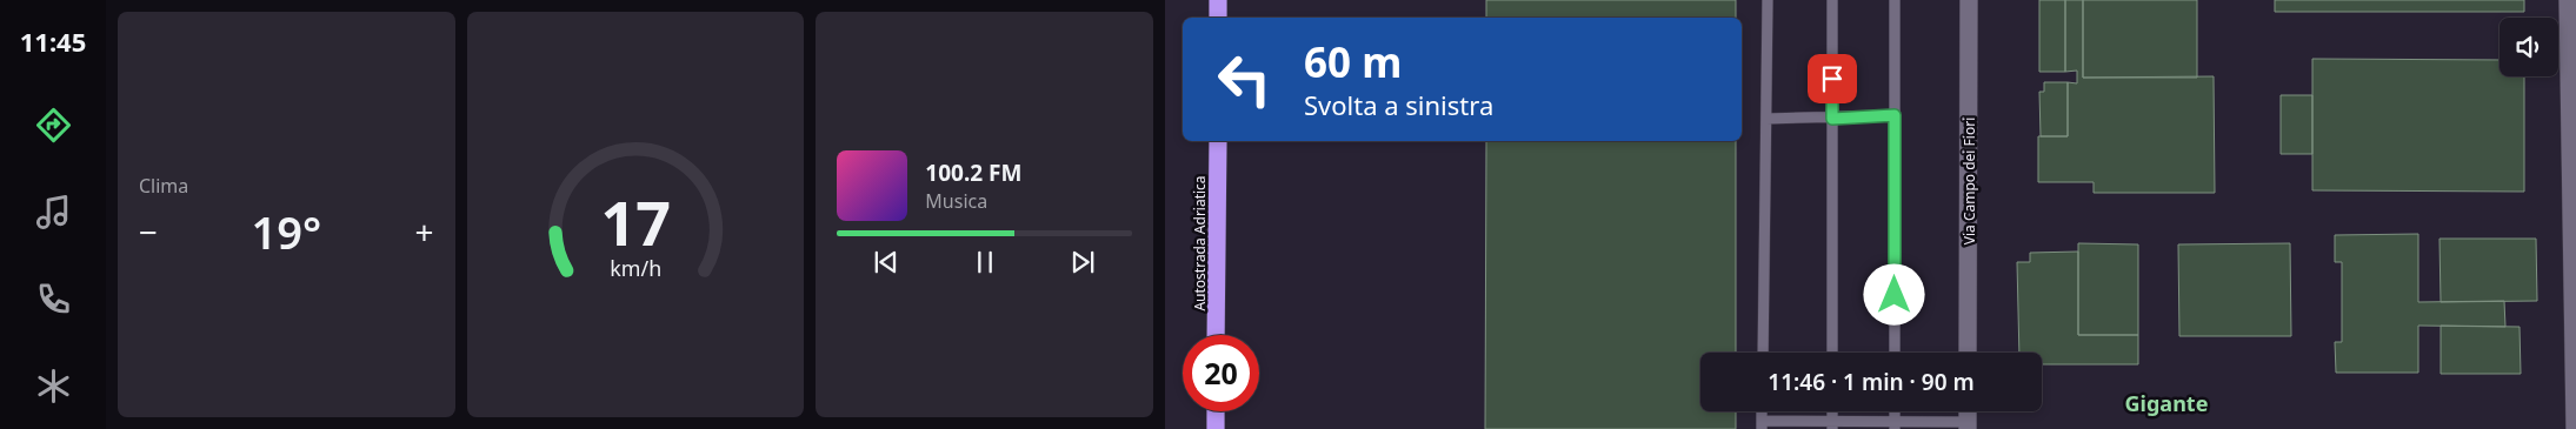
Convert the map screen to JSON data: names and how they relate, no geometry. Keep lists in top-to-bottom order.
{
  "streets": {
    "highway": ["Autostrada Adriatica"],
    "street": ["Via Campo dei Fiori"]
  },
  "districts": ["Gigante"],
  "page": {
    "tabs": "11:45",
    "tile": "Clima",
    "turn": ["60 m", "Svolta a sinistra"],
    "song": ["100.2 FM", "Musica"],
    "heat": ["−", "19°", "+"],
    "limit": "20",
    "trip": "11:46 · 1 min · 90 m",
    "gauge": ["17", "km/h"]
  }
}
